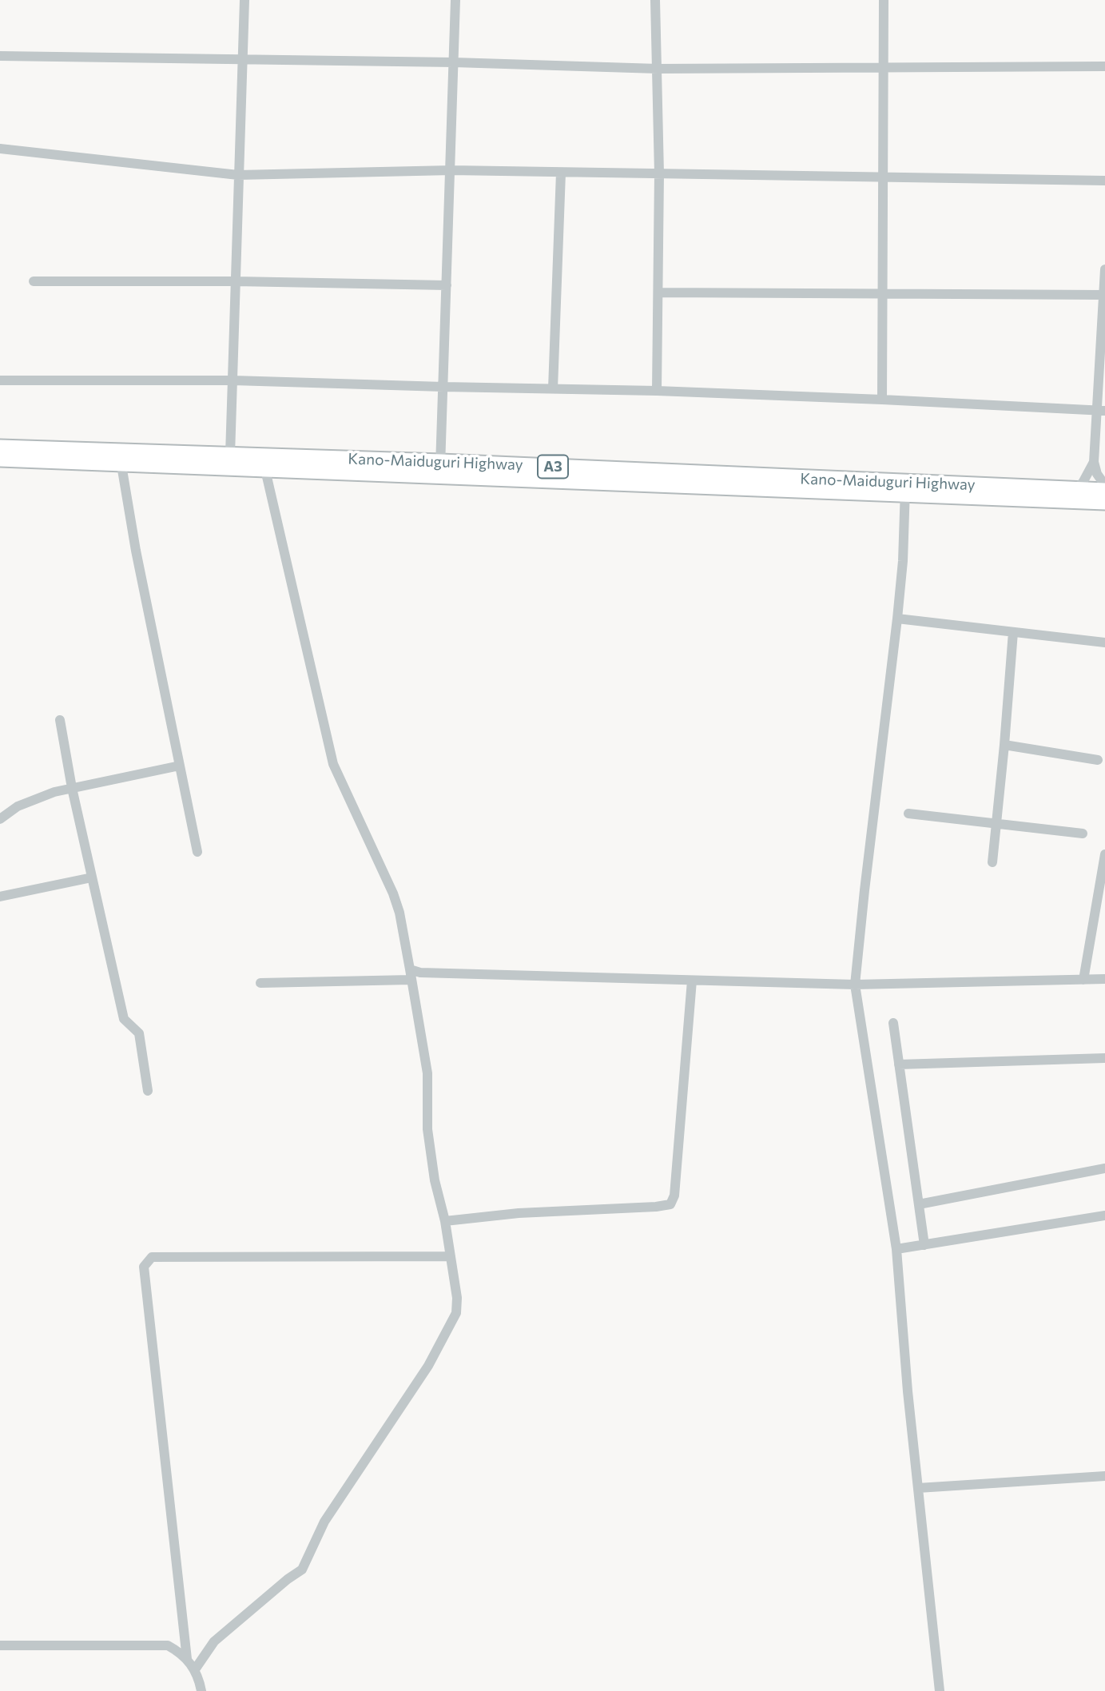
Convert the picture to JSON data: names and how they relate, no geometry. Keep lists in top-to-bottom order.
{
  "streets": {
    "highway": ["Kano-Maiduguri Highway", "A3"]
  }
}
